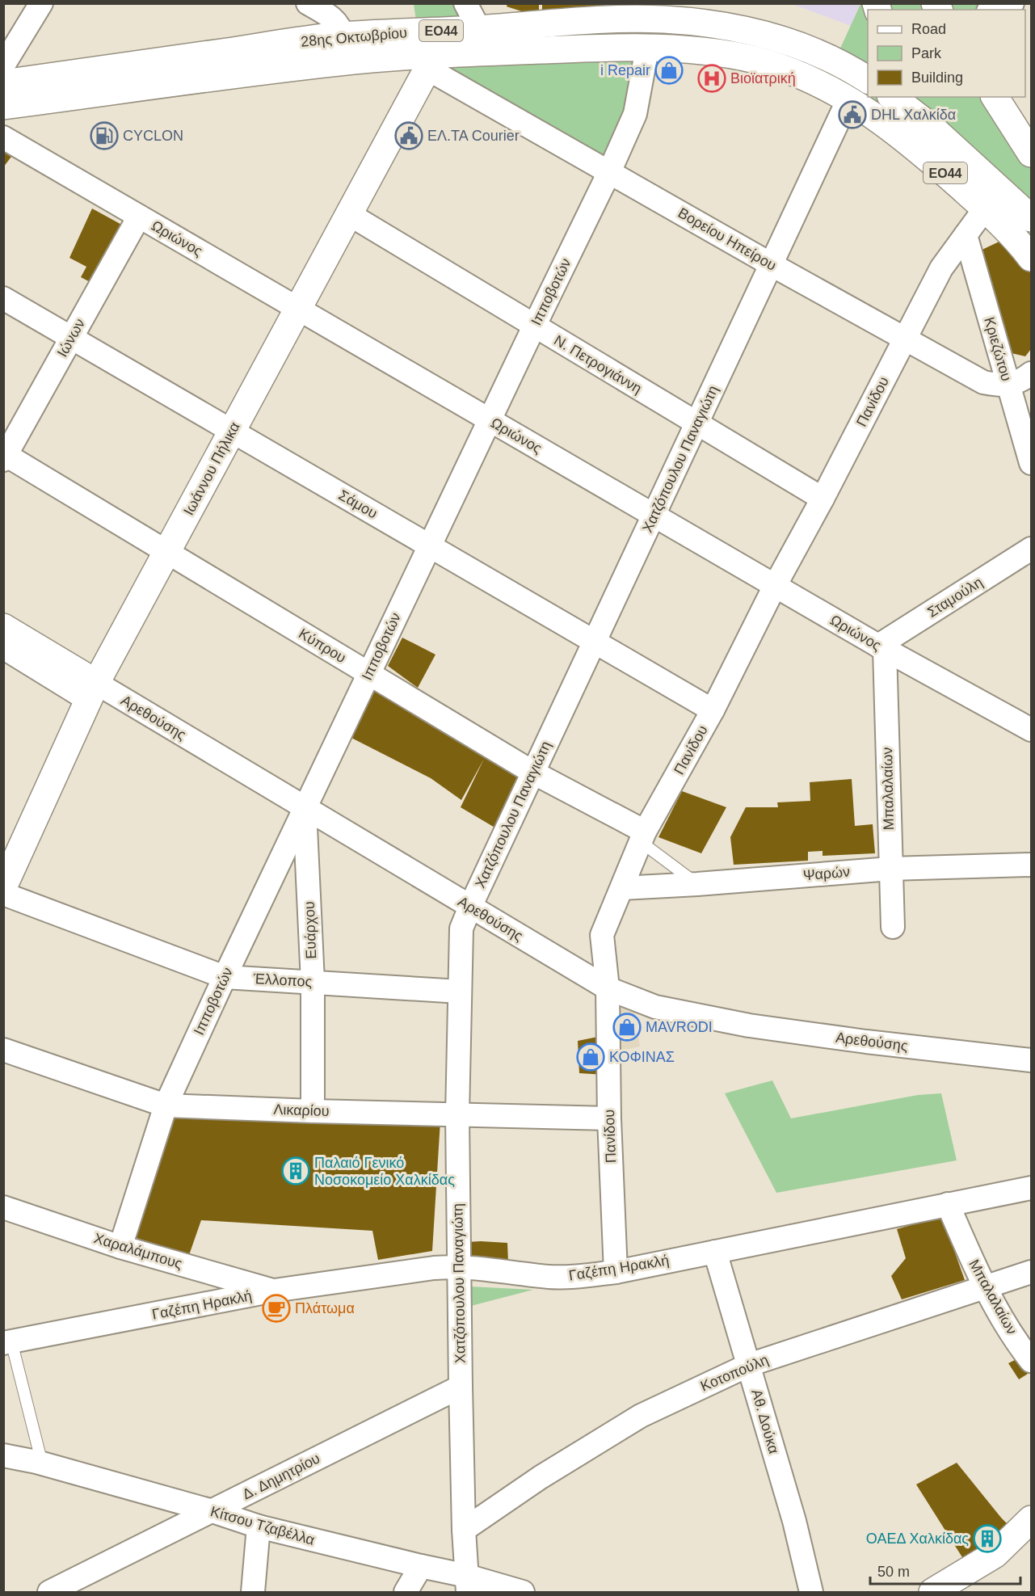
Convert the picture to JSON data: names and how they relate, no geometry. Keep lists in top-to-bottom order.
{
  "streets": {
    "main road": [
      "ΕΟ44",
      "28ης Οκτωβρίου",
      "Ιωάννου Πήλικα",
      "Αρεθούσης"
    ],
    "street": [
      "Ωριώνος",
      "Βορείου Ηπείρου",
      "Ιπποβοτών",
      "Ιώνων",
      "Κριεζώτου",
      "Ν. Πετρογιάννη",
      "Πανίδου",
      "Χατζόπουλου Παναγιώτη",
      "Σάμου",
      "Σταμούλη",
      "Κύπρου",
      "Μπαλαλαίων",
      "Ψαρών",
      "Ευάρχου",
      "Έλλοπος",
      "Λικαρίου",
      "Χαραλάμπους",
      "Γαζέπη Ηρακλή",
      "Κοτοπούλη",
      "Αθ. Δούκα",
      "Δ. Δημητρίου",
      "Κίτσου Τζαβέλλα"
    ]
  },
  "crossings": [
    ["ΕΟ44", "28ης Οκτωβρίου"],
    ["ΕΟ44", "Πανίδου"],
    ["ΕΟ44", "Χατζόπουλου Παναγιώτη"],
    ["28ης Οκτωβρίου", "Βορείου Ηπείρου"],
    ["28ης Οκτωβρίου", "Ιπποβοτών"],
    ["28ης Οκτωβρίου", "Χατζόπουλου Παναγιώτη"],
    ["28ης Οκτωβρίου", "Ιωάννου Πήλικα"],
    ["Ωριώνος", "Ιπποβοτών"],
    ["Ωριώνος", "Ιώνων"],
    ["Ωριώνος", "Πανίδου"],
    ["Ωριώνος", "Χατζόπουλου Παναγιώτη"],
    ["Ωριώνος", "Ιωάννου Πήλικα"],
    ["Ωριώνος", "Σταμούλη"],
    ["Ωριώνος", "Μπαλαλαίων"],
    ["Βορείου Ηπείρου", "Ιπποβοτών"],
    ["Βορείου Ηπείρου", "Κριεζώτου"],
    ["Βορείου Ηπείρου", "Πανίδου"],
    ["Βορείου Ηπείρου", "Χατζόπουλου Παναγιώτη"],
    ["Βορείου Ηπείρου", "Ιωάννου Πήλικα"],
    ["Ιπποβοτών", "Ν. Πετρογιάννη"],
    ["Ιπποβοτών", "Σάμου"],
    ["Ιπποβοτών", "Κύπρου"],
    ["Ιπποβοτών", "Αρεθούσης"],
    ["Ιπποβοτών", "Ευάρχου"],
    ["Ιπποβοτών", "Έλλοπος"],
    ["Ιπποβοτών", "Λικαρίου"],
    ["Ιπποβοτών", "Χαραλάμπους"],
    ["Ιώνων", "Σάμου"],
    ["Ιώνων", "Κύπρου"],
    ["Κριεζώτου", "Πανίδου"],
    ["Ν. Πετρογιάννη", "Πανίδου"],
    ["Ν. Πετρογιάννη", "Χατζόπουλου Παναγιώτη"],
    ["Ν. Πετρογιάννη", "Ιωάννου Πήλικα"],
    ["Πανίδου", "Σάμου"],
    ["Πανίδου", "Κύπρου"],
    ["Πανίδου", "Αρεθούσης"],
    ["Πανίδου", "Ψαρών"],
    ["Πανίδου", "Λικαρίου"],
    ["Πανίδου", "Γαζέπη Ηρακλή"],
    ["Χατζόπουλου Παναγιώτη", "Σάμου"],
    ["Χατζόπουλου Παναγιώτη", "Κύπρου"],
    ["Χατζόπουλου Παναγιώτη", "Αρεθούσης"],
    ["Χατζόπουλου Παναγιώτη", "Έλλοπος"],
    ["Χατζόπουλου Παναγιώτη", "Λικαρίου"],
    ["Χατζόπουλου Παναγιώτη", "Γαζέπη Ηρακλή"],
    ["Χατζόπουλου Παναγιώτη", "Κοτοπούλη"],
    ["Χατζόπουλου Παναγιώτη", "Δ. Δημητρίου"],
    ["Χατζόπουλου Παναγιώτη", "Κίτσου Τζαβέλλα"],
    ["Ιωάννου Πήλικα", "Σάμου"],
    ["Ιωάννου Πήλικα", "Κύπρου"],
    ["Ιωάννου Πήλικα", "Αρεθούσης"],
    ["Σταμούλη", "Μπαλαλαίων"],
    ["Αρεθούσης", "Ευάρχου"],
    ["Μπαλαλαίων", "Ψαρών"],
    ["Μπαλαλαίων", "Γαζέπη Ηρακλή"],
    ["Μπαλαλαίων", "Κοτοπούλη"],
    ["Ευάρχου", "Έλλοπος"],
    ["Ευάρχου", "Λικαρίου"],
    ["Χαραλάμπους", "Γαζέπη Ηρακλή"],
    ["Γαζέπη Ηρακλή", "Αθ. Δούκα"],
    ["Κοτοπούλη", "Αθ. Δούκα"],
    ["Δ. Δημητρίου", "Κίτσου Τζαβέλλα"]
  ],
  "places": {
    "shop": ["i Repair", "MAVRODI", "ΚΟΦΙΝΑΣ"],
    "hospital": ["Βιοϊατρική"],
    "public building": ["DHL Χαλκίδα", "ΕΛ.ΤΑ Courier"],
    "fuel station": ["CYCLON"],
    "building": ["Παλαιό Γενικό Νοσοκομείο Χαλκίδας", "ΟΑΕΔ Χαλκίδας"],
    "cafe": ["Πλάτωμα"]
  },
  "legend": ["Road", "Park", "Building"],
  "scale_bar": "50 m"
}
